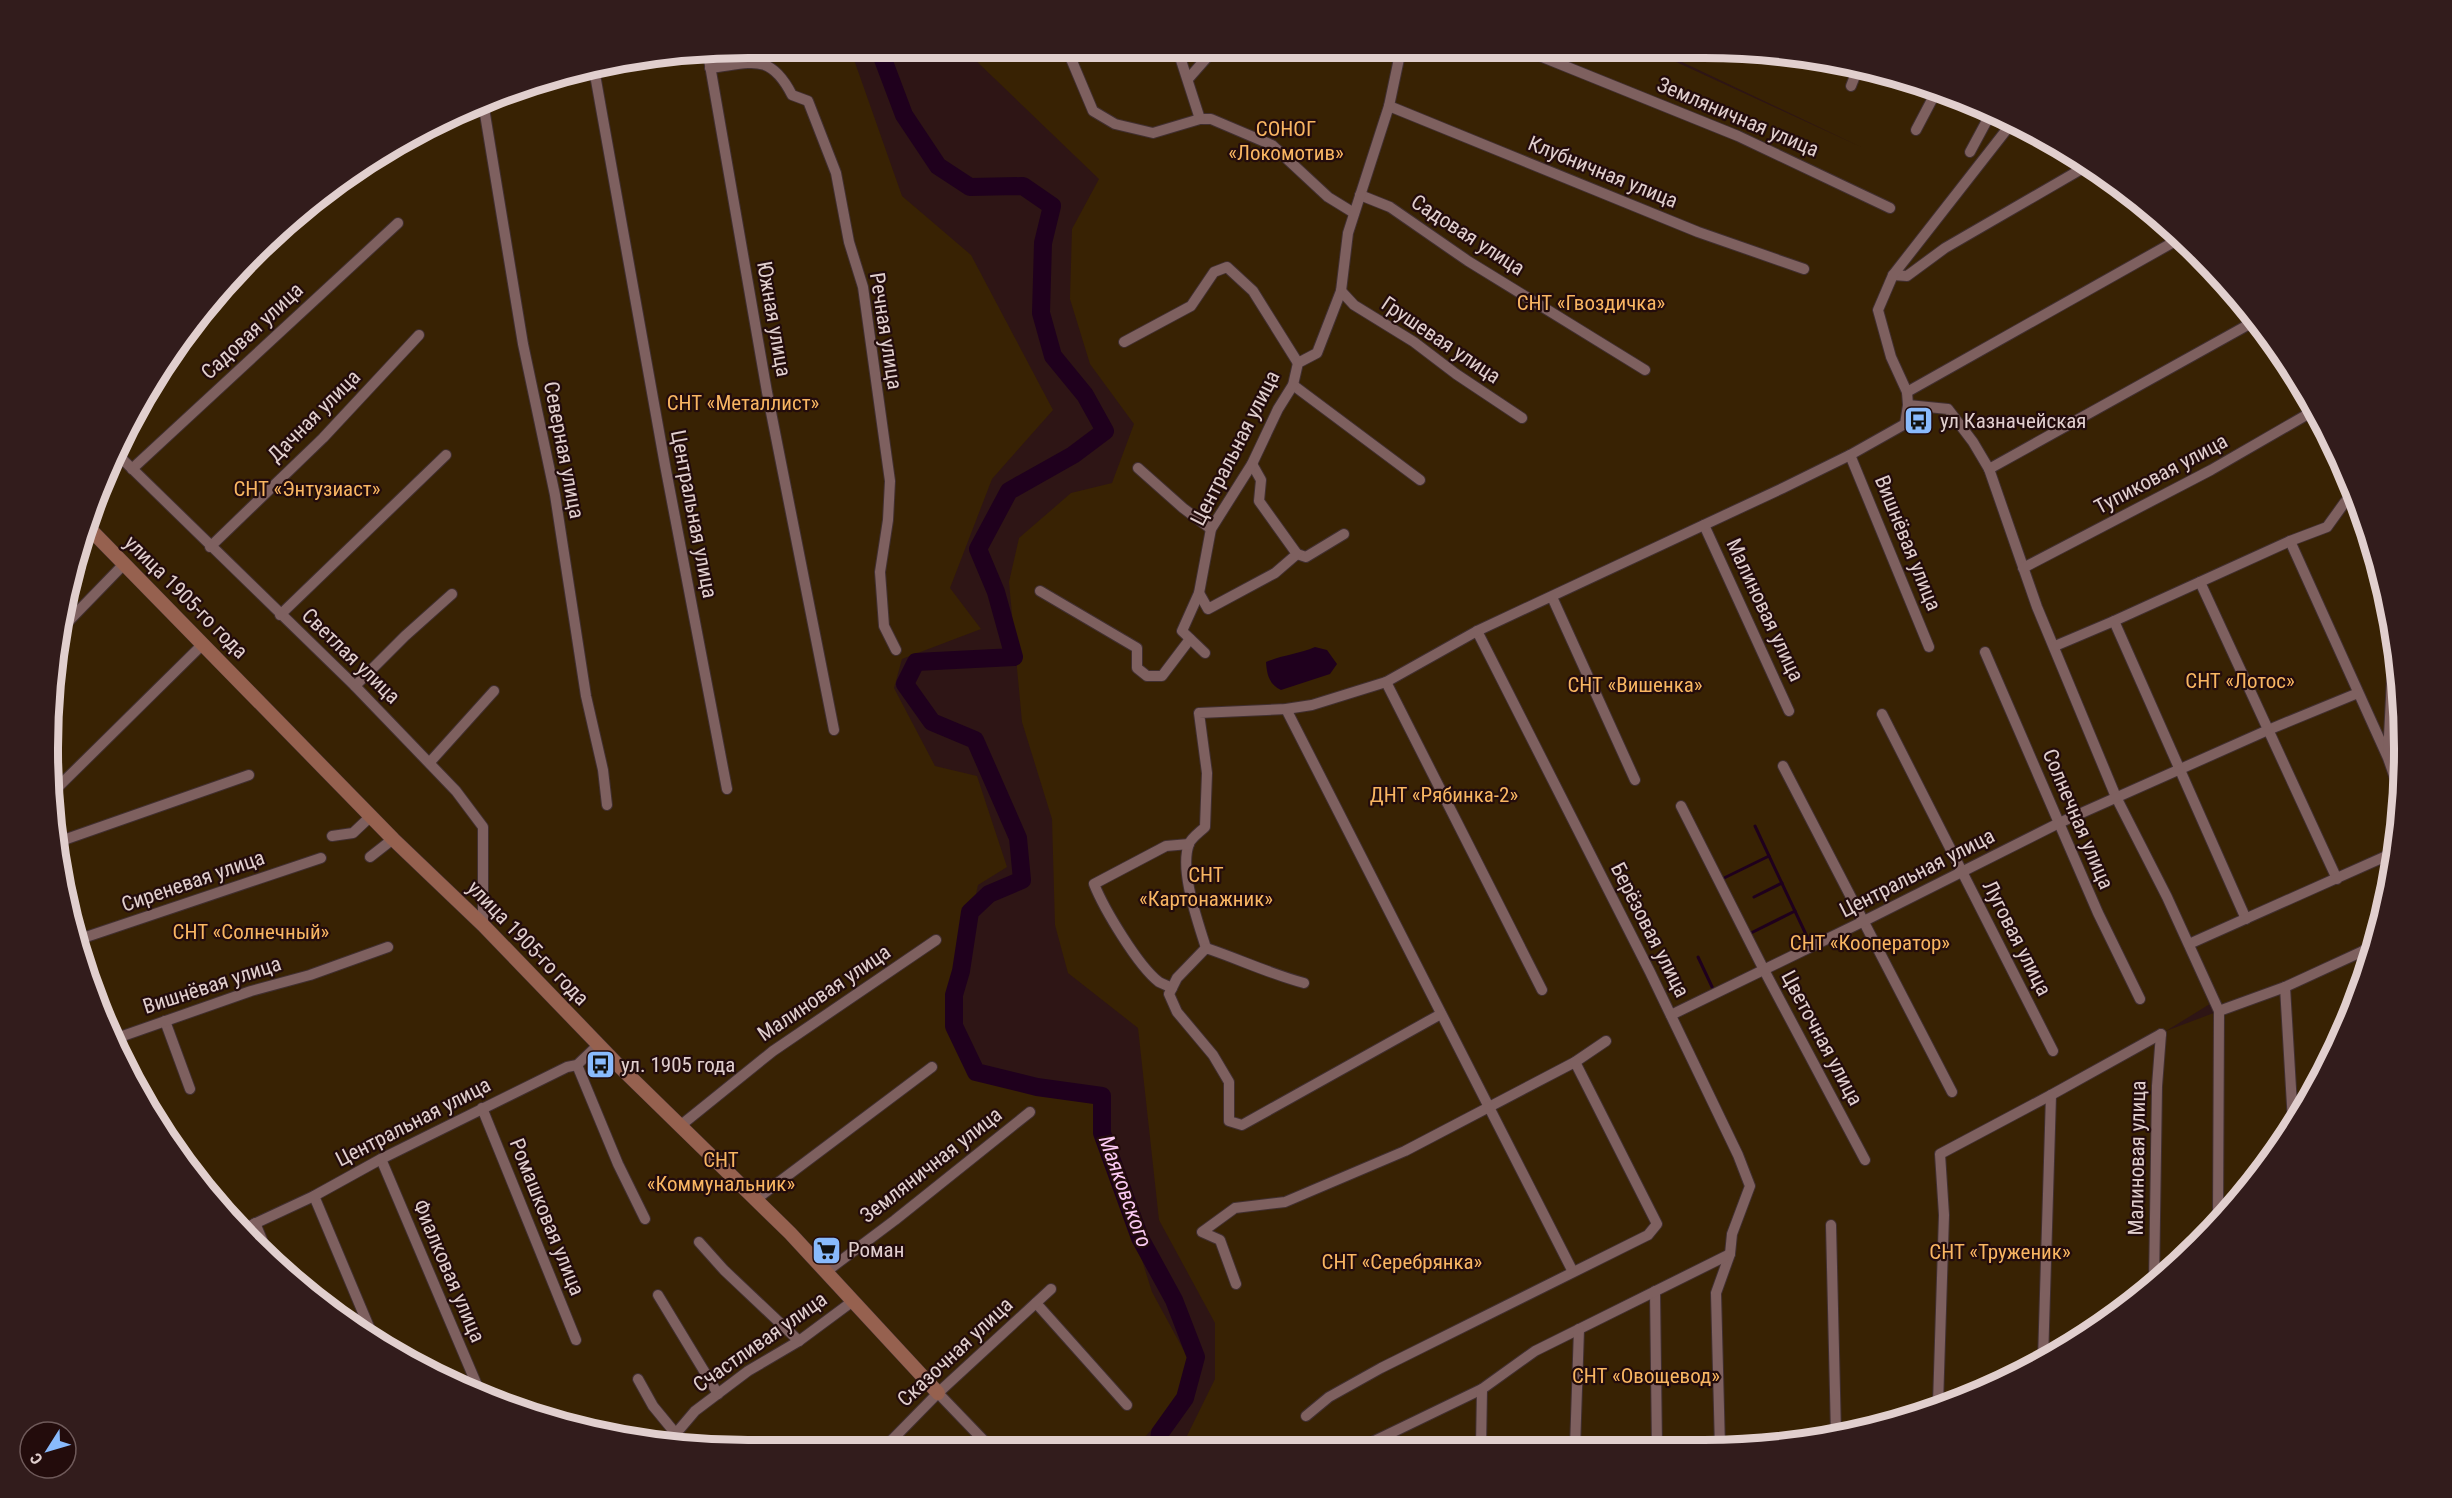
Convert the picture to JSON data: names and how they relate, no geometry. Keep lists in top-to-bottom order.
{
  "streets": {
    "street": [
      "Земляничная улица",
      "Клубничная улица",
      "Садовая улица",
      "Южная улица",
      "Речная улица",
      "Грушевая улица",
      "Дачная улица",
      "Центральная улица",
      "Северная улица",
      "Тупиковая улица",
      "Вишнёвая улица",
      "улица 1905-го года",
      "Малиновая улица",
      "Светлая улица",
      "Солнечная улица",
      "Сиреневая улица",
      "Берёзовая улица",
      "Луговая улица",
      "Цветочная улица",
      "Ромашковая улица",
      "Фиалковая улица",
      "Счастливая улица",
      "Сказочная улица"
    ]
  },
  "crossings": [
    ["Земляничная улица", "улица 1905-го года"],
    ["Клубничная улица", "Центральная улица"],
    ["Садовая улица", "Центральная улица"],
    ["Садовая улица", "Светлая улица"],
    ["Южная улица", "Речная улица"],
    ["Грушевая улица", "Центральная улица"],
    ["Дачная улица", "Светлая улица"],
    ["Центральная улица", "улица 1905-го года"],
    ["Центральная улица", "Солнечная улица"],
    ["Центральная улица", "Берёзовая улица"],
    ["Центральная улица", "Луговая улица"],
    ["Центральная улица", "Цветочная улица"],
    ["Центральная улица", "Ромашковая улица"],
    ["Центральная улица", "Фиалковая улица"],
    ["улица 1905-го года", "Малиновая улица"],
    ["улица 1905-го года", "Светлая улица"],
    ["улица 1905-го года", "Счастливая улица"],
    ["улица 1905-го года", "Сказочная улица"]
  ],
  "water": ["Маяковского"],
  "parks": [
    "СОНОГ «Локомотив»",
    "СНТ «Гвоздичка»",
    "СНТ «Металлист»",
    "СНТ «Энтузиаст»",
    "СНТ «Лотос»",
    "СНТ «Вишенка»",
    "ДНТ «Рябинка-2»",
    "СНТ «Картонажник»",
    "СНТ «Солнечный»",
    "СНТ «Кооператор»",
    "СНТ «Коммунальник»",
    "СНТ «Труженик»",
    "СНТ «Серебрянка»",
    "СНТ «Овощевод»"
  ],
  "places": {
    "bus stop": ["ул Казначейская", "ул. 1905 года"],
    "supermarket": ["Роман"]
  },
  "north": "bottom left"
}
